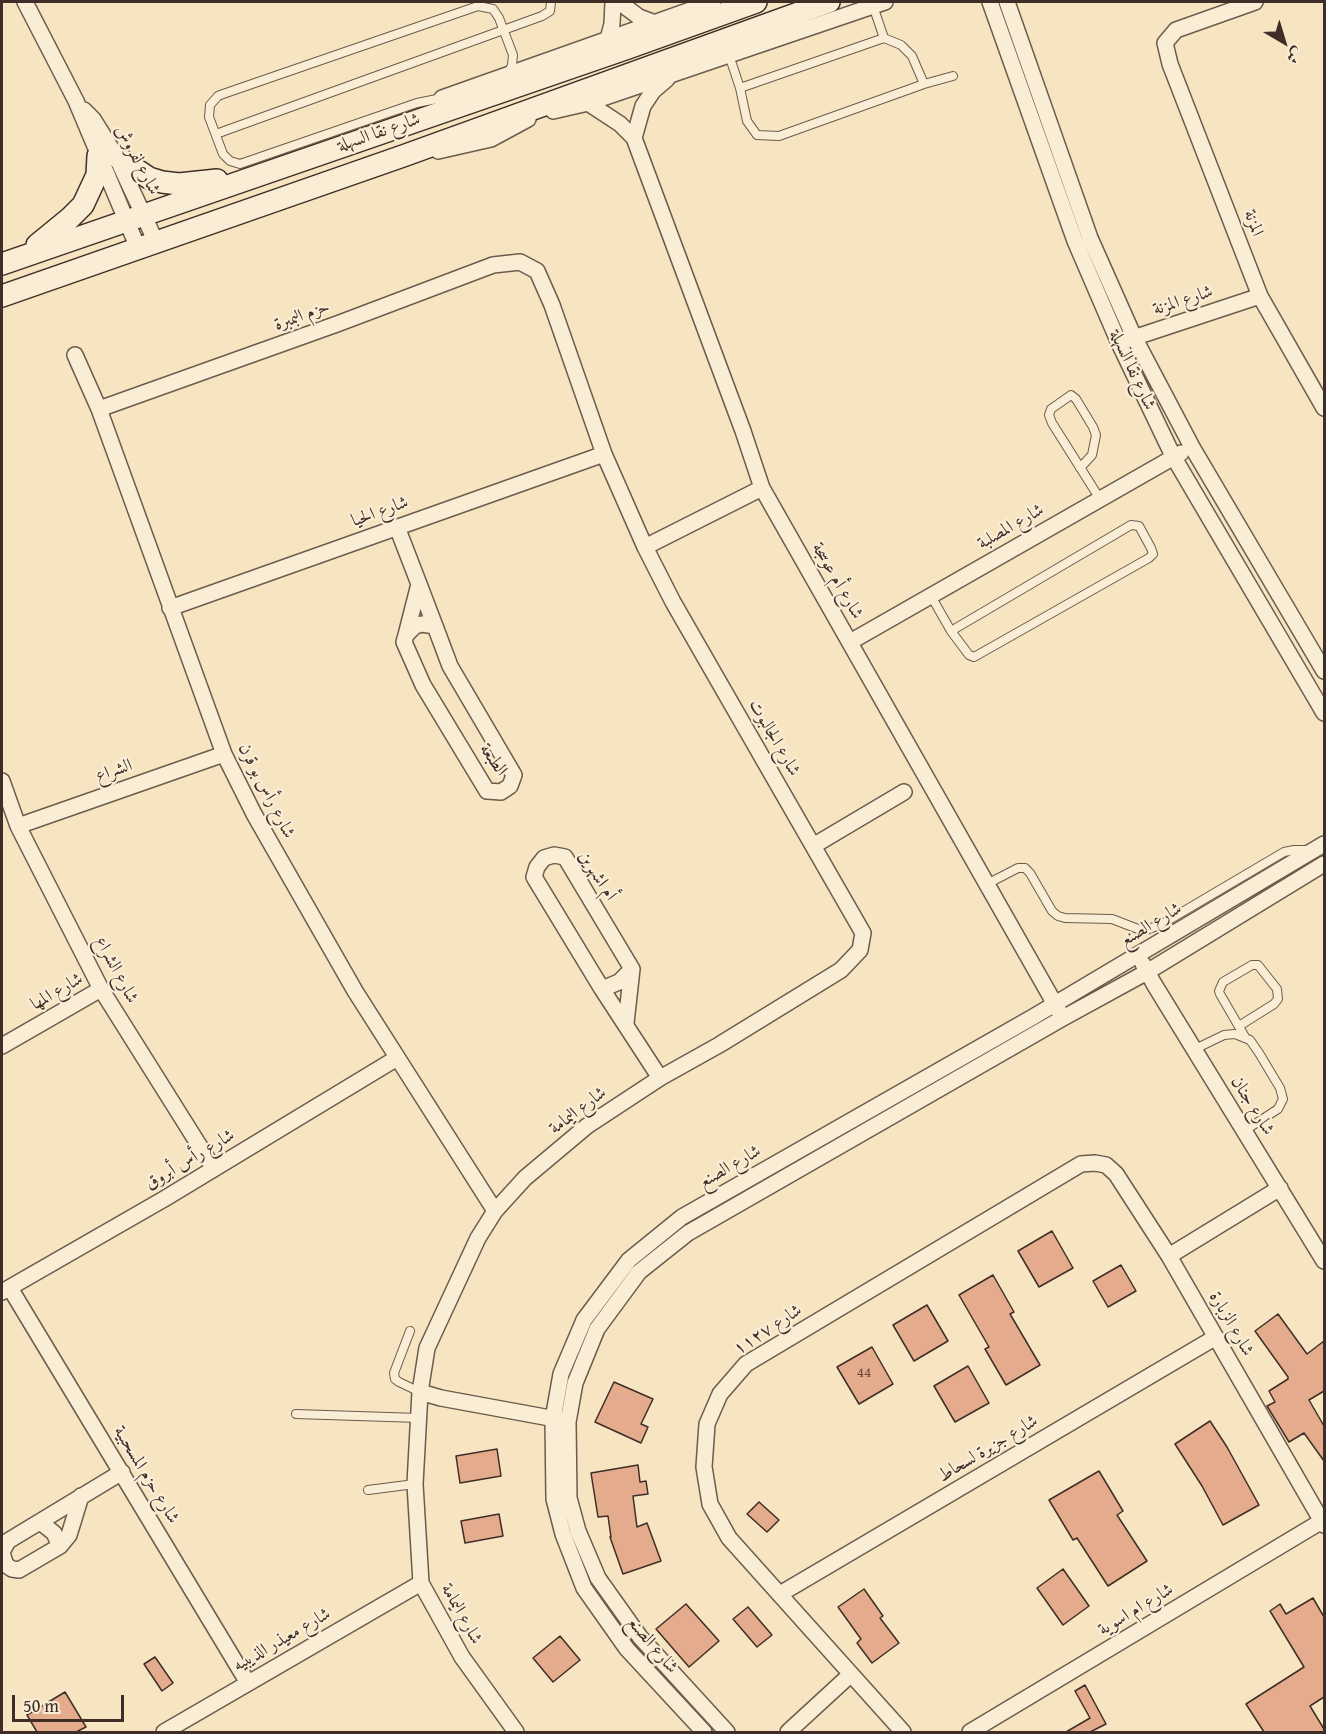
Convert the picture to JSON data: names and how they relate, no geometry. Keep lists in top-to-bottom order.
{
  "streets": {
    "main road": ["شارع نقا السهلة"],
    "street": [
      "شارع لفروش",
      "المزنة",
      "شارع المزنة",
      "حزم البمبرة",
      "شارع الحيا",
      "شارع المصلبة",
      "شارع أم عوسجة",
      "شارع الجالبوت",
      "الطبعة",
      "الشراع",
      "شارع رأس بو قرن",
      "أم اشهرين",
      "شارع الصنع",
      "شارع الشراع",
      "شارع المها",
      "شارع جنان",
      "شارع اليمامة",
      "شارع رأس أبروق",
      "شارع الزبارة",
      "شارع ١١٢٧",
      "شارع جزيرة لسحاط",
      "شارع حزم المسحبية",
      "شارع ام اسوية",
      "شارع معيذر الذيبيه"
    ]
  },
  "crossings": [
    ["شارع نقا السهلة", "شارع لفروش"],
    ["شارع نقا السهلة", "شارع المزنة"],
    ["شارع نقا السهلة", "شارع المصلبة"],
    ["شارع نقا السهلة", "شارع أم عوسجة"],
    ["المزنة", "شارع المزنة"],
    ["حزم البمبرة", "شارع الجالبوت"],
    ["حزم البمبرة", "شارع رأس بو قرن"],
    ["شارع الحيا", "شارع الجالبوت"],
    ["شارع الحيا", "الطبعة"],
    ["شارع الحيا", "شارع رأس بو قرن"],
    ["شارع المصلبة", "شارع أم عوسجة"],
    ["شارع أم عوسجة", "شارع الصنع"],
    ["شارع الجالبوت", "شارع اليمامة"],
    ["الشراع", "شارع رأس بو قرن"],
    ["الشراع", "شارع الشراع"],
    ["شارع رأس بو قرن", "شارع اليمامة"],
    ["شارع رأس بو قرن", "شارع رأس أبروق"],
    ["أم اشهرين", "شارع اليمامة"],
    ["شارع الصنع", "شارع جنان"],
    ["شارع الشراع", "شارع المها"],
    ["شارع الشراع", "شارع رأس أبروق"],
    ["شارع اليمامة", "شارع معيذر الذيبيه"],
    ["شارع رأس أبروق", "شارع حزم المسحبية"],
    ["شارع الزبارة", "شارع ١١٢٧"],
    ["شارع الزبارة", "شارع جزيرة لسحاط"],
    ["شارع الزبارة", "شارع ام اسوية"],
    ["شارع ١١٢٧", "شارع جزيرة لسحاط"],
    ["شارع حزم المسحبية", "شارع معيذر الذيبيه"]
  ],
  "house_numbers": ["44"],
  "scale_bar": "50 m",
  "north": "bottom right"
}
